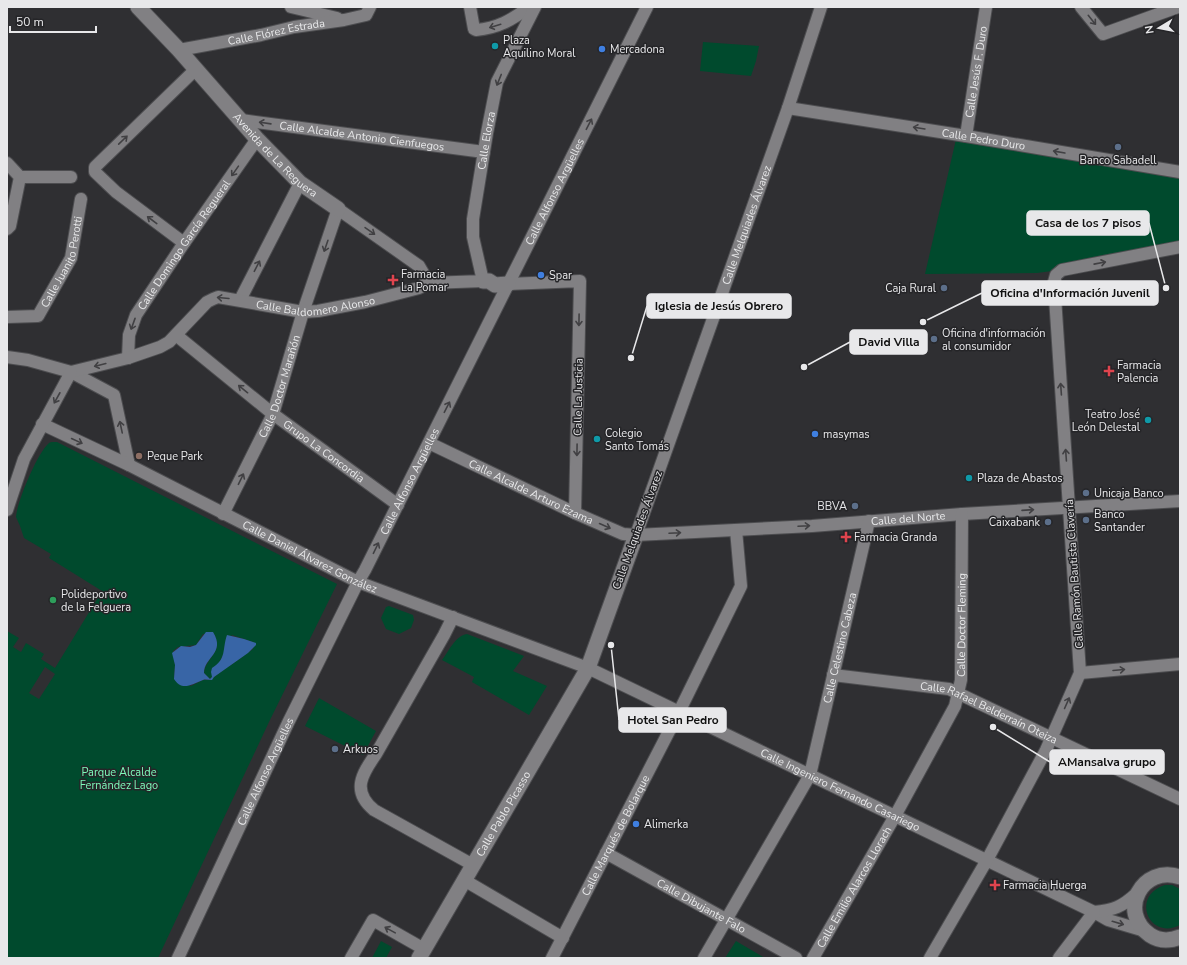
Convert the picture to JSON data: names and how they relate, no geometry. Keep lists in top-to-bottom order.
{
  "streets": {
    "street": [
      "Calle Flórez Estrada",
      "Calle Jesús F. Duro",
      "Calle Alcalde Antonio Cienfuegos",
      "Calle Pedro Duro",
      "Calle Elorza",
      "Avenida de La Reguera",
      "Calle Alfonso Argüelles",
      "Calle Melquiades Álvarez",
      "Calle Domingo García Regueral",
      "Calle Juanito Perotti",
      "Calle Baldomero Alonso",
      "Calle Doctor Marañón",
      "Calle La Justicia",
      "Grupo La Concordia",
      "Calle Alcalde Arturo Ezama",
      "Calle del Norte",
      "Calle Daniel Álvarez González",
      "Calle Ramón Bautista Clavería",
      "Calle Doctor Fleming",
      "Calle Celestino Cabeza",
      "Calle Rafael Belderraín Oteiza",
      "Calle Ingeniero Fernando Casariego",
      "Calle Pablo Picasso",
      "Calle Marqués de Bolarque",
      "Calle Emilio Alarcos Llorach",
      "Calle Dibujante Falo"
    ]
  },
  "crossings": [
    ["Calle Flórez Estrada", "Avenida de La Reguera"],
    ["Calle Jesús F. Duro", "Calle Pedro Duro"],
    ["Calle Alcalde Antonio Cienfuegos", "Calle Elorza"],
    ["Calle Alcalde Antonio Cienfuegos", "Avenida de La Reguera"],
    ["Calle Pedro Duro", "Calle Melquiades Álvarez"],
    ["Calle Elorza", "Calle Baldomero Alonso"],
    ["Avenida de La Reguera", "Calle Domingo García Regueral"],
    ["Avenida de La Reguera", "Calle Baldomero Alonso"],
    ["Avenida de La Reguera", "Calle Doctor Marañón"],
    ["Calle Alfonso Argüelles", "Calle Baldomero Alonso"],
    ["Calle Alfonso Argüelles", "Grupo La Concordia"],
    ["Calle Alfonso Argüelles", "Calle Alcalde Arturo Ezama"],
    ["Calle Alfonso Argüelles", "Calle Daniel Álvarez González"],
    ["Calle Melquiades Álvarez", "Calle Alcalde Arturo Ezama"],
    ["Calle Melquiades Álvarez", "Calle del Norte"],
    ["Calle Melquiades Álvarez", "Calle Daniel Álvarez González"],
    ["Calle Melquiades Álvarez", "Calle Ingeniero Fernando Casariego"],
    ["Calle Melquiades Álvarez", "Calle Pablo Picasso"],
    ["Calle Domingo García Regueral", "Calle Baldomero Alonso"],
    ["Calle Baldomero Alonso", "Calle Doctor Marañón"],
    ["Calle Baldomero Alonso", "Calle La Justicia"],
    ["Calle Baldomero Alonso", "Grupo La Concordia"],
    ["Calle Doctor Marañón", "Grupo La Concordia"],
    ["Calle Doctor Marañón", "Calle Daniel Álvarez González"],
    ["Calle La Justicia", "Calle Alcalde Arturo Ezama"],
    ["Calle Alcalde Arturo Ezama", "Calle del Norte"],
    ["Calle del Norte", "Calle Ramón Bautista Clavería"],
    ["Calle del Norte", "Calle Doctor Fleming"],
    ["Calle del Norte", "Calle Celestino Cabeza"],
    ["Calle del Norte", "Calle Marqués de Bolarque"],
    ["Calle Daniel Álvarez González", "Calle Ingeniero Fernando Casariego"],
    ["Calle Daniel Álvarez González", "Calle Pablo Picasso"],
    ["Calle Ramón Bautista Clavería", "Calle Rafael Belderraín Oteiza"],
    ["Calle Ramón Bautista Clavería", "Calle Ingeniero Fernando Casariego"],
    ["Calle Doctor Fleming", "Calle Rafael Belderraín Oteiza"],
    ["Calle Doctor Fleming", "Calle Ingeniero Fernando Casariego"],
    ["Calle Doctor Fleming", "Calle Emilio Alarcos Llorach"],
    ["Calle Celestino Cabeza", "Calle Rafael Belderraín Oteiza"],
    ["Calle Celestino Cabeza", "Calle Ingeniero Fernando Casariego"],
    ["Calle Celestino Cabeza", "Calle Dibujante Falo"],
    ["Calle Ingeniero Fernando Casariego", "Calle Pablo Picasso"],
    ["Calle Ingeniero Fernando Casariego", "Calle Marqués de Bolarque"],
    ["Calle Ingeniero Fernando Casariego", "Calle Emilio Alarcos Llorach"],
    ["Calle Marqués de Bolarque", "Calle Dibujante Falo"]
  ],
  "one_way": [
    "Calle Alcalde Antonio Cienfuegos",
    "Calle Pedro Duro",
    "Calle Elorza",
    "Calle Alfonso Argüelles",
    "Calle La Justicia",
    "Grupo La Concordia",
    "Calle del Norte",
    "Calle Ramón Bautista Clavería"
  ],
  "parks": ["Parque Alcalde Fernández Lago"],
  "places": {
    "other": [
      "Plaza Aquilino Moral",
      "Mercadona",
      "Banco Sabadell",
      "Spar",
      "Caja Rural",
      "Casa de los 7 pisos",
      "Oficina d'Información Juvenil",
      "Oficina d'información al consumidor",
      "Iglesia de Jesús Obrero",
      "David Villa",
      "Teatro José León Delestal",
      "masymas",
      "Colegio Santo Tomás",
      "Peque Park",
      "Plaza de Abastos",
      "Unicaja Banco",
      "BBVA",
      "Banco Santander",
      "Caixabank",
      "Polideportivo de la Felguera",
      "Hotel San Pedro",
      "AMansalva grupo",
      "Arkuos",
      "Alimerka"
    ],
    "health": [
      "Farmacia La Pomar",
      "Farmacia Palencia",
      "Farmacia Granda",
      "Farmacia Huerga"
    ]
  },
  "scale_bar": "50 m",
  "north": "left"
}
